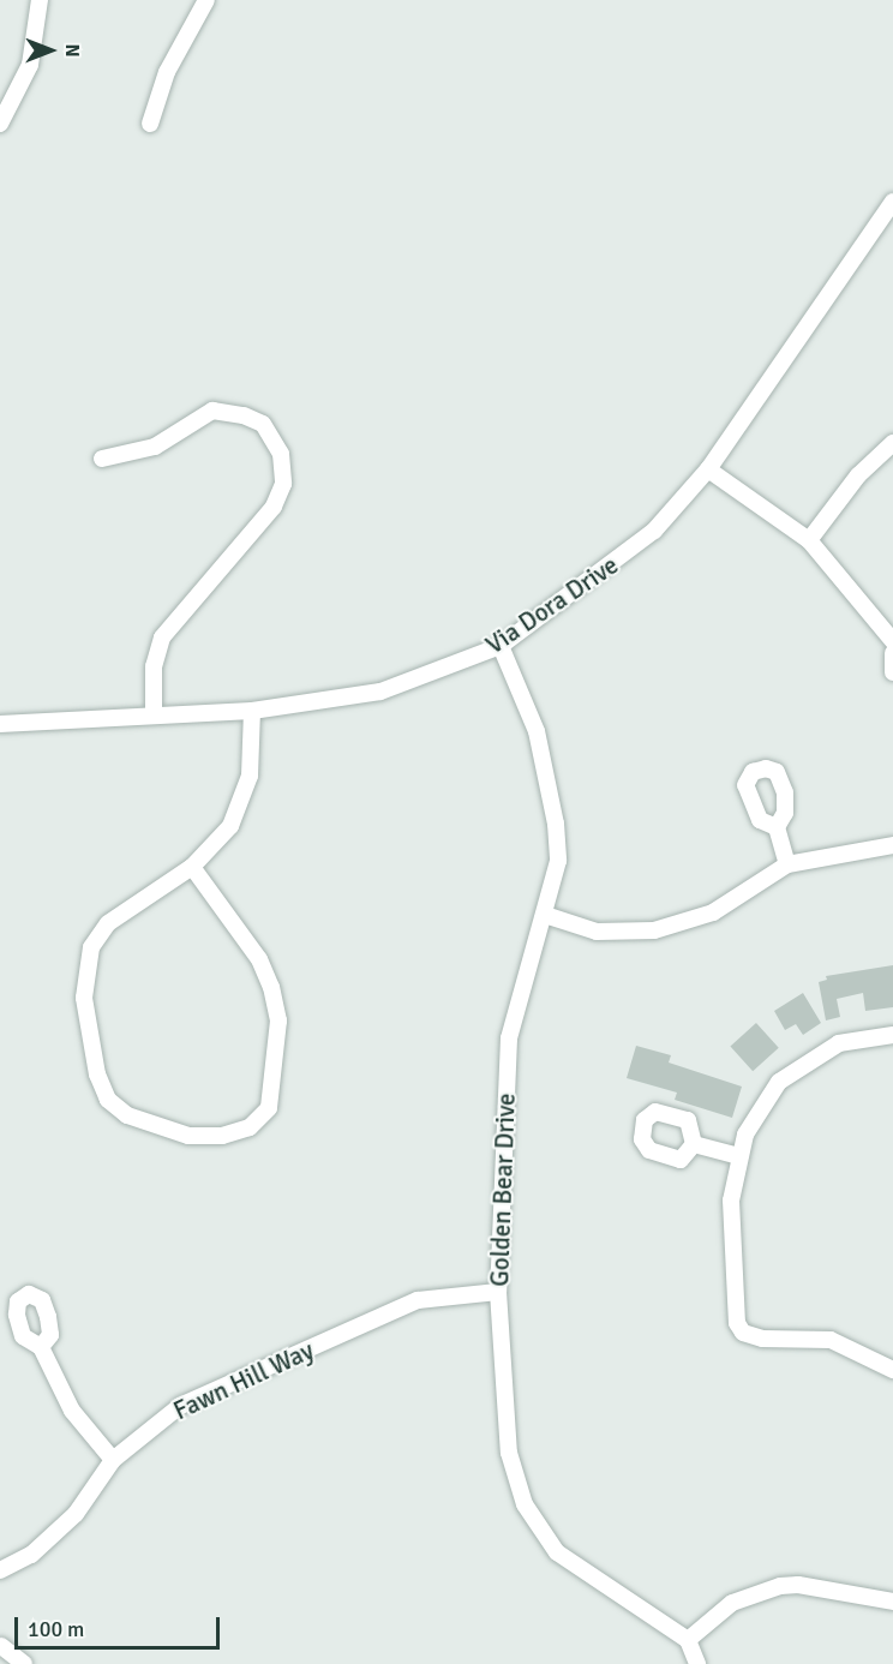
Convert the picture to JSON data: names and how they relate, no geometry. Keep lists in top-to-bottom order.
{
  "streets": {
    "street": ["Via Dora Drive", "Golden Bear Drive", "Fawn Hill Way"]
  },
  "crossings": [
    ["Via Dora Drive", "Golden Bear Drive"],
    ["Golden Bear Drive", "Fawn Hill Way"]
  ],
  "scale_bar": "100 m",
  "north": "right"
}
